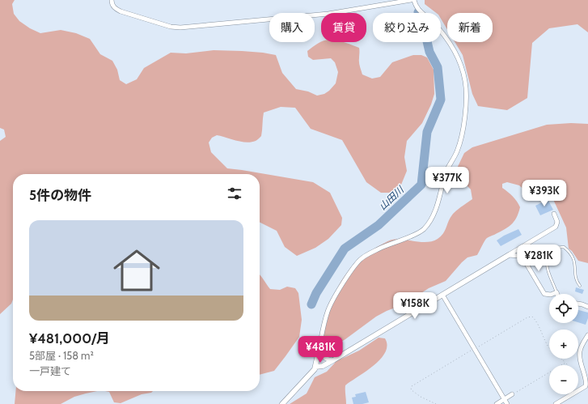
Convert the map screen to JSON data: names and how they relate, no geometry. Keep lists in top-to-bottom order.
{
  "water": ["山田川"],
  "page": {
    "chip": [
      "購入",
      "賃貸",
      "絞り込み",
      "新着"
    ],
    "price": [
      "¥377K",
      "¥393K",
      "¥281K",
      "¥158K",
      "¥481K"
    ],
    "heading": "5件の物件",
    "list": [
      {
        "name": "¥481,000/月",
        "note": "5部屋 · 158 m² · 一戸建て"
      }
    ],
    "map_buttons": ["+", "−"]
  }
}
